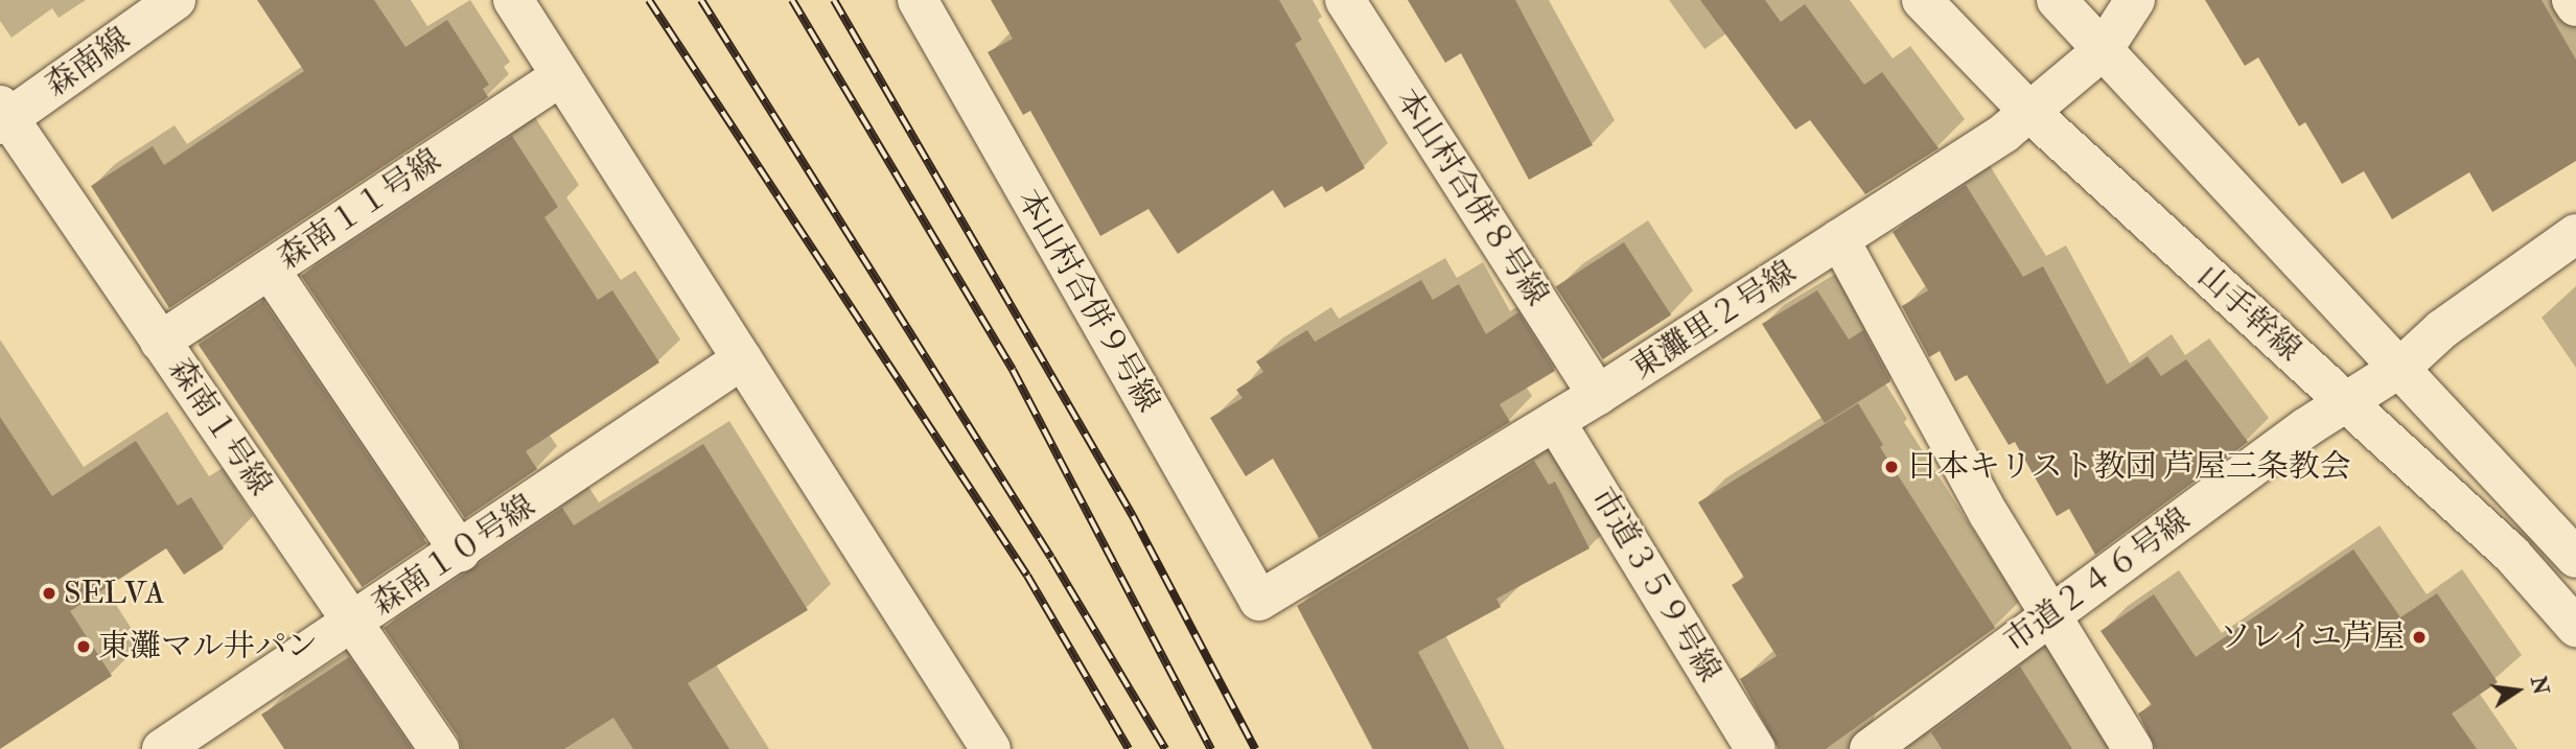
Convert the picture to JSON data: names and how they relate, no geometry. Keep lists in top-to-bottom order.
{
  "streets": {
    "street": [
      "森南線",
      "本山村合併８号線",
      "森南１１号線",
      "本山村合併９号線",
      "山手幹線",
      "東灘里２号線",
      "森南１号線",
      "森南１０号線",
      "市道２４６号線",
      "市道３５９号線"
    ]
  },
  "crossings": [
    ["森南線", "森南１号線"],
    ["本山村合併８号線", "東灘里２号線"],
    ["森南１１号線", "森南１号線"],
    ["本山村合併９号線", "東灘里２号線"],
    ["山手幹線", "東灘里２号線"],
    ["山手幹線", "市道２４６号線"],
    ["東灘里２号線", "市道３５９号線"],
    ["森南１号線", "森南１０号線"]
  ],
  "places": [
    "日本キリスト教団 芦屋三条教会",
    "SELVA",
    "ソレイユ芦屋",
    "東灘マル井パン"
  ],
  "north": "right"
}
